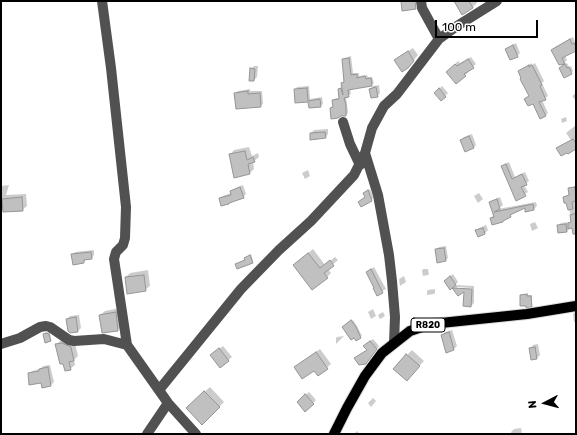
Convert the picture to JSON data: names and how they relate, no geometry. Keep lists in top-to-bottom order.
{
  "streets": {
    "main road": ["R820"]
  },
  "scale_bar": "100 m",
  "north": "left"
}
